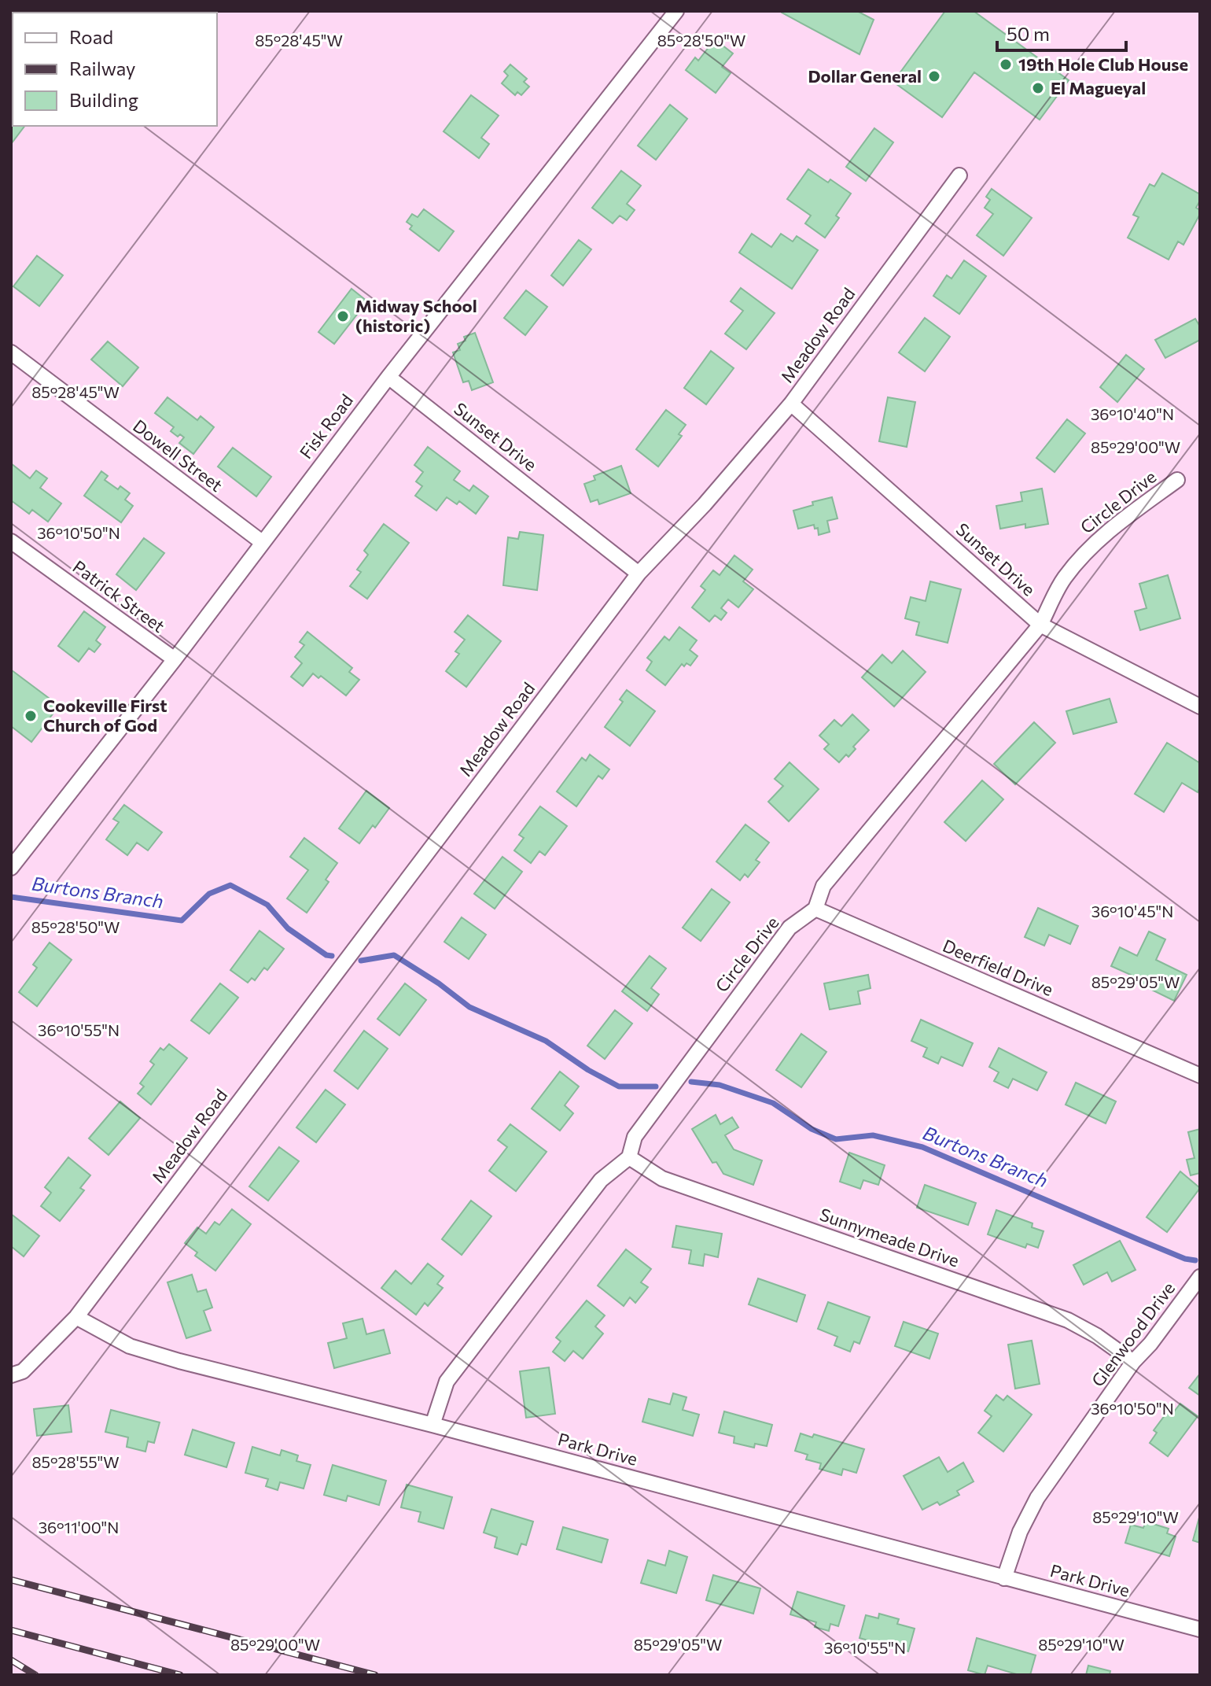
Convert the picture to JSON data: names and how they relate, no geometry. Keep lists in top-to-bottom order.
{
  "streets": {
    "street": [
      "Meadow Road",
      "Fisk Road",
      "Sunset Drive",
      "Dowell Street",
      "Circle Drive",
      "Patrick Street",
      "Deerfield Drive",
      "Sunnymeade Drive",
      "Glenwood Drive",
      "Park Drive"
    ]
  },
  "crossings": [
    ["Meadow Road", "Sunset Drive"],
    ["Meadow Road", "Park Drive"],
    ["Fisk Road", "Sunset Drive"],
    ["Fisk Road", "Dowell Street"],
    ["Fisk Road", "Patrick Street"],
    ["Sunset Drive", "Circle Drive"],
    ["Circle Drive", "Deerfield Drive"],
    ["Circle Drive", "Sunnymeade Drive"],
    ["Circle Drive", "Park Drive"],
    ["Sunnymeade Drive", "Glenwood Drive"],
    ["Glenwood Drive", "Park Drive"]
  ],
  "water": ["Burtons Branch"],
  "places": [
    "19th Hole Club House",
    "Dollar General",
    "El Magueyal",
    "Midway School (historic)",
    "Cookeville First Church of God"
  ],
  "legend": ["Road", "Railway", "Building"],
  "scale_bar": "50 m",
  "coordinates": [
    "85°28'45\"W",
    "85°28'50\"W",
    "36°10'40\"N",
    "85°29'00\"W",
    "36°10'50\"N",
    "36°10'45\"N",
    "85°29'05\"W",
    "36°10'55\"N",
    "85°28'55\"W",
    "85°29'10\"W",
    "36°11'00\"N"
  ]
}
